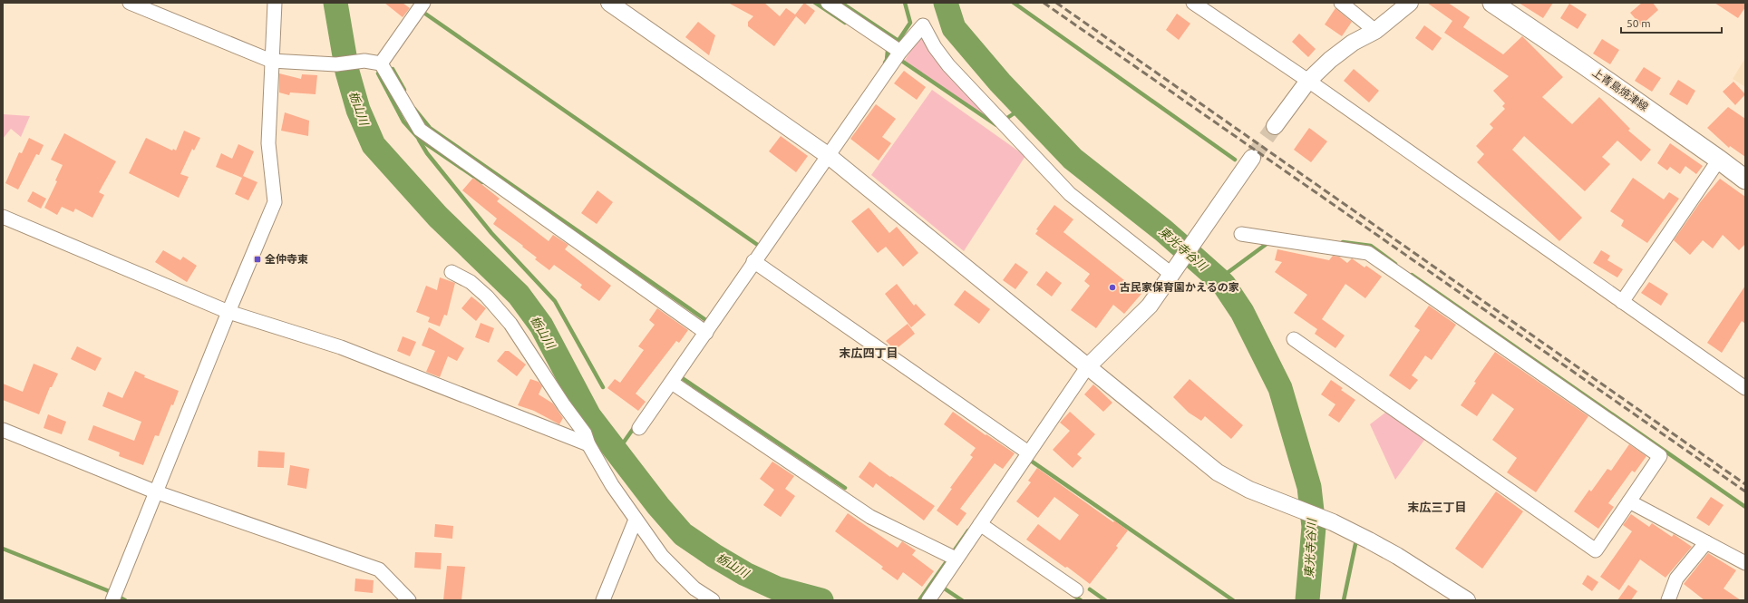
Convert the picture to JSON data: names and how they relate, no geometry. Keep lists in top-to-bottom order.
{
  "streets": {
    "main road": ["上青島焼津線"]
  },
  "districts": ["末広四丁目", "末広三丁目"],
  "water": ["栃山川", "東光寺谷川"],
  "places": {
    "transit": ["全仲寺東"],
    "other": ["古民家保育園かえるの家"]
  },
  "scale_bar": "50 m"
}
